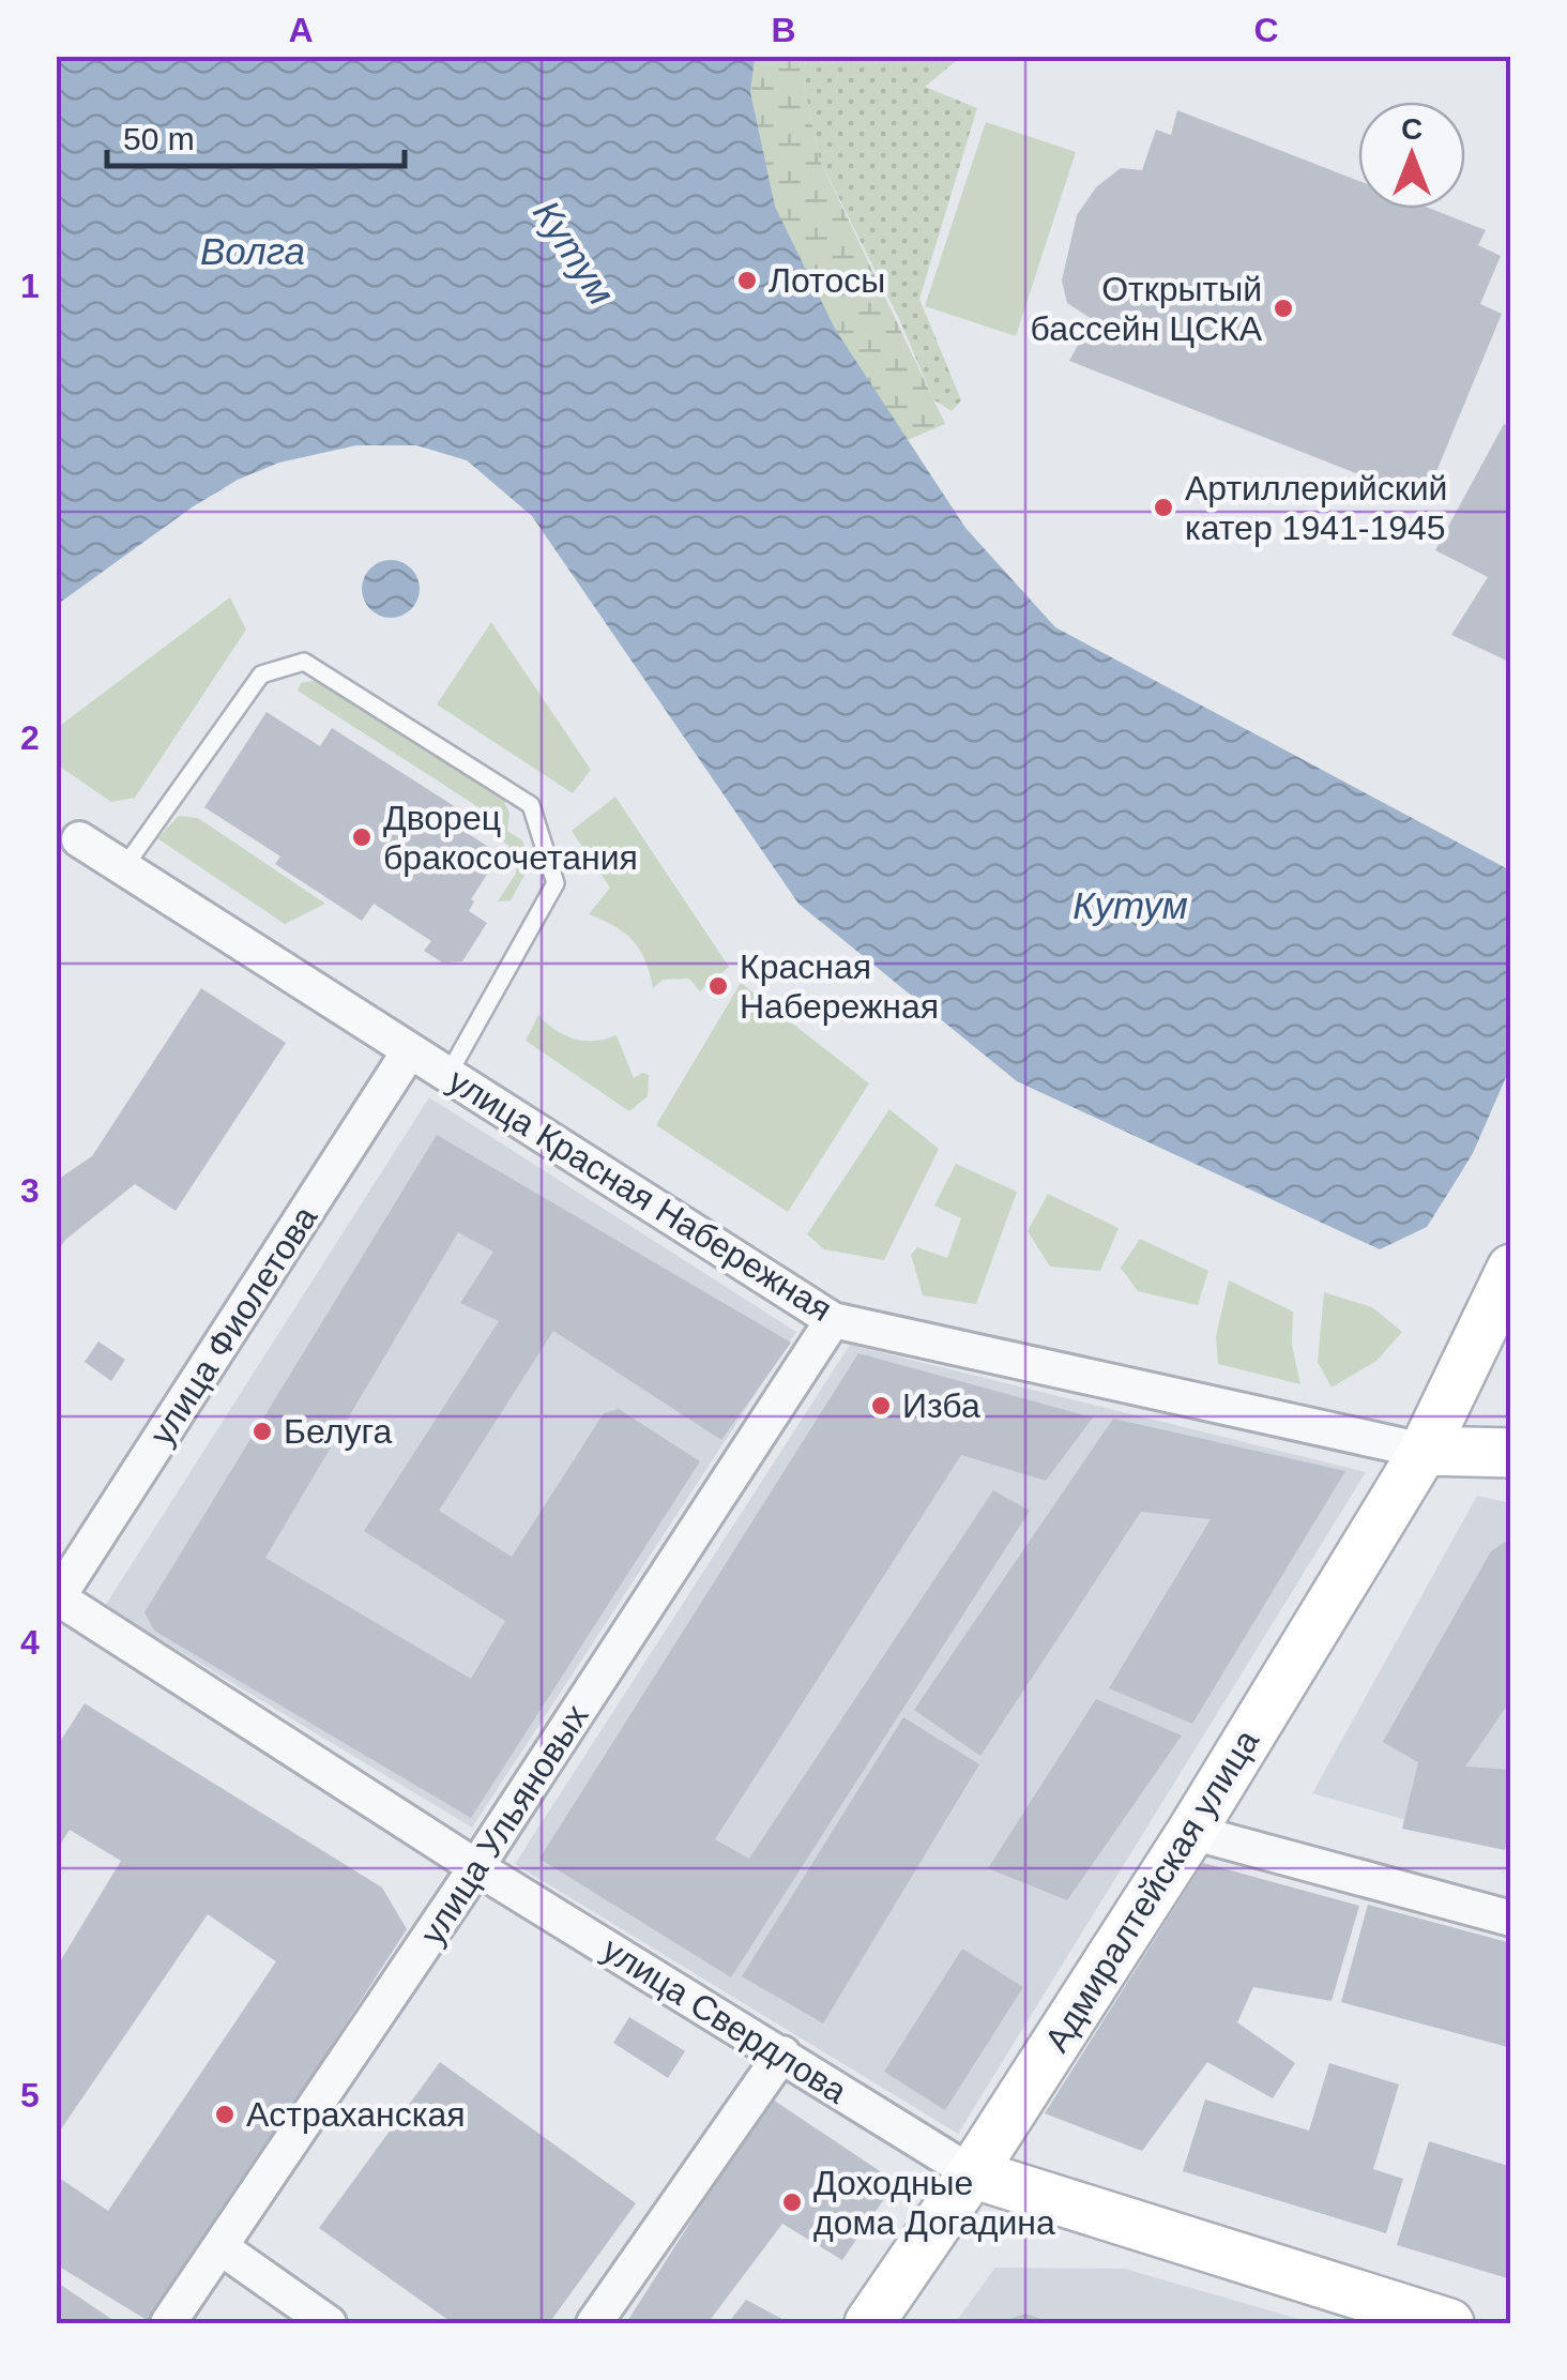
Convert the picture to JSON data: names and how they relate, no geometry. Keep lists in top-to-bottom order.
{
  "streets": {
    "main road": ["улица Красная Набережная", "Адмиралтейская улица", "улица Свердлова"],
    "street": ["улица Фиолетова", "улица Ульяновых"]
  },
  "crossings": [
    ["улица Красная Набережная", "улица Фиолетова"],
    ["улица Красная Набережная", "улица Ульяновых"],
    ["улица Красная Набережная", "Адмиралтейская улица"],
    ["улица Фиолетова", "улица Свердлова"],
    ["улица Ульяновых", "улица Свердлова"],
    ["Адмиралтейская улица", "улица Свердлова"]
  ],
  "water": ["Волга", "Кутум"],
  "places": [
    "Лотосы",
    "Открытый бассейн ЦСКА",
    "Артиллерийский катер 1941-1945",
    "Дворец бракосочетания",
    "Красная Набережная",
    "Изба",
    "Белуга",
    "Астраханская",
    "Доходные дома Догадина"
  ],
  "scale_bar": "50 m",
  "north": "top",
  "grid": {
    "columns": ["A", "B", "C"],
    "rows": [
      "1",
      "2",
      "3",
      "4",
      "5"
    ]
  }
}
